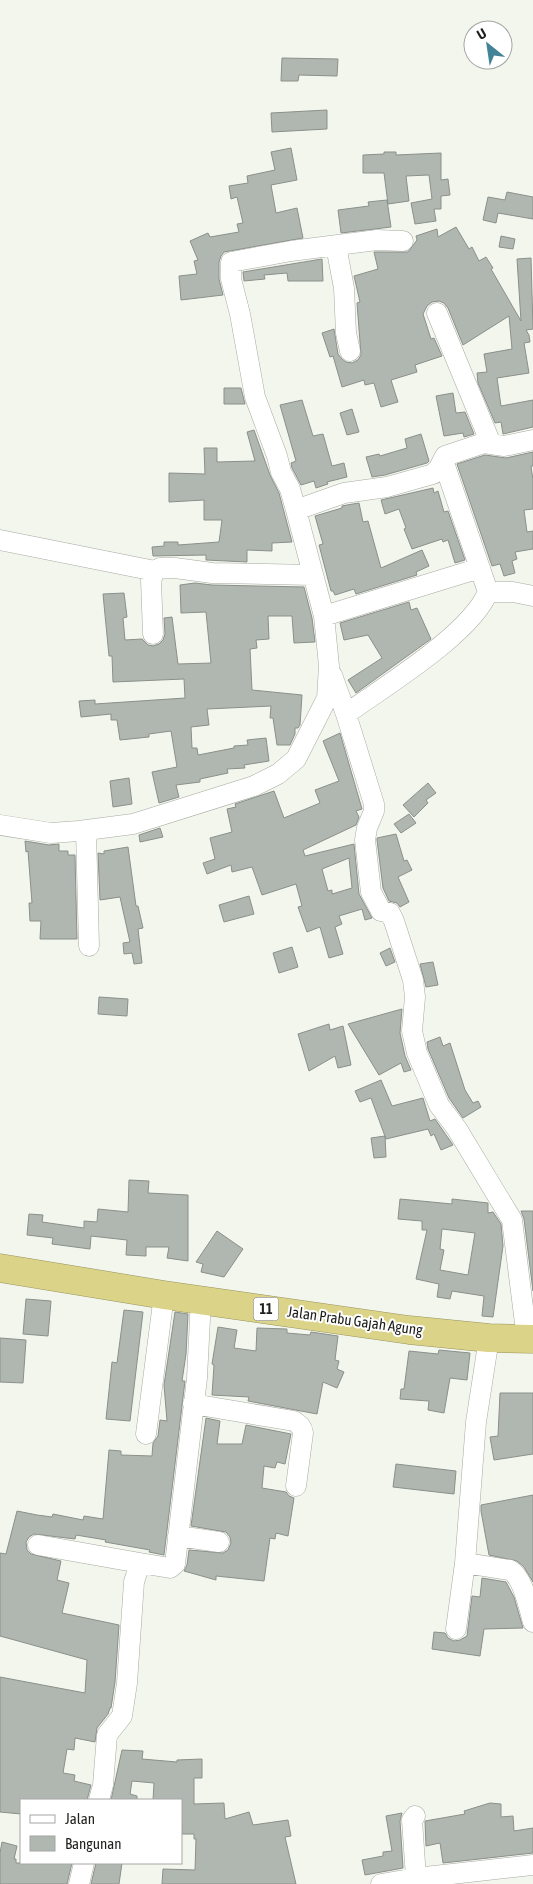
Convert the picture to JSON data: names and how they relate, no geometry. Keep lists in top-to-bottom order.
{
  "streets": {
    "highway": ["11", "Jalan Prabu Gajah Agung"]
  },
  "legend": ["Jalan", "Bangunan"],
  "north": "top left"
}
